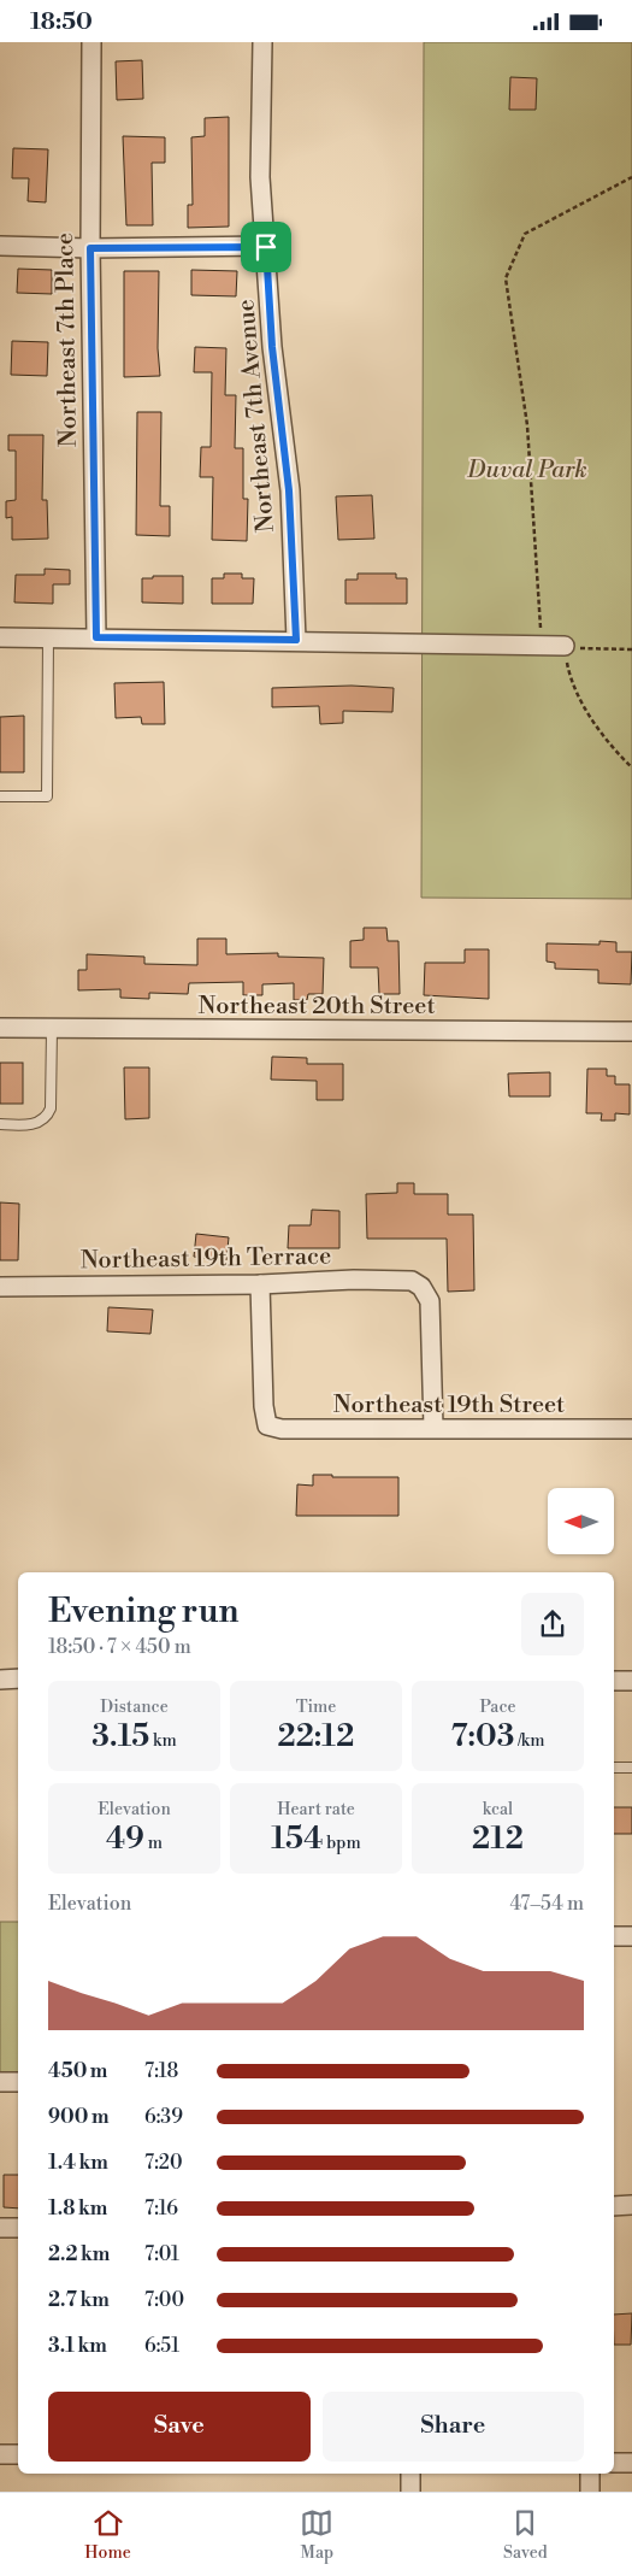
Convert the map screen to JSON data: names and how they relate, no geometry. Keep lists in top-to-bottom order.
{
  "streets": {
    "street": [
      "Northeast 7th Place",
      "Northeast 7th Avenue",
      "Northeast 20th Street",
      "Northeast 19th Terrace",
      "Northeast 19th Street"
    ]
  },
  "crossings": [
    ["Northeast 19th Terrace", "Northeast 19th Street"]
  ],
  "parks": ["Duval Park"],
  "north": "left",
  "page": {
    "status": "18:50",
    "heading": ["Evening run", "18:50 · 7 × 450 m"],
    "stats": [
      ["Distance", "3.15 km"],
      ["Time", "22:12"],
      ["Pace", "7:03 /km"],
      ["Elevation", "49 m"],
      ["Heart rate", "154 bpm"],
      ["kcal", "212"]
    ],
    "chart": ["Elevation", "47–54 m"],
    "list": [
      {
        "name": "450 m",
        "note": "7:18"
      },
      {
        "name": "900 m",
        "note": "6:39"
      },
      {
        "name": "1.4 km",
        "note": "7:20"
      },
      {
        "name": "1.8 km",
        "note": "7:16"
      },
      {
        "name": "2.2 km",
        "note": "7:01"
      },
      {
        "name": "2.7 km",
        "note": "7:00"
      },
      {
        "name": "3.1 km",
        "note": "6:51"
      }
    ],
    "buttons": ["Save", "Share"],
    "tabs": ["Home", "Map", "Saved"]
  }
}
